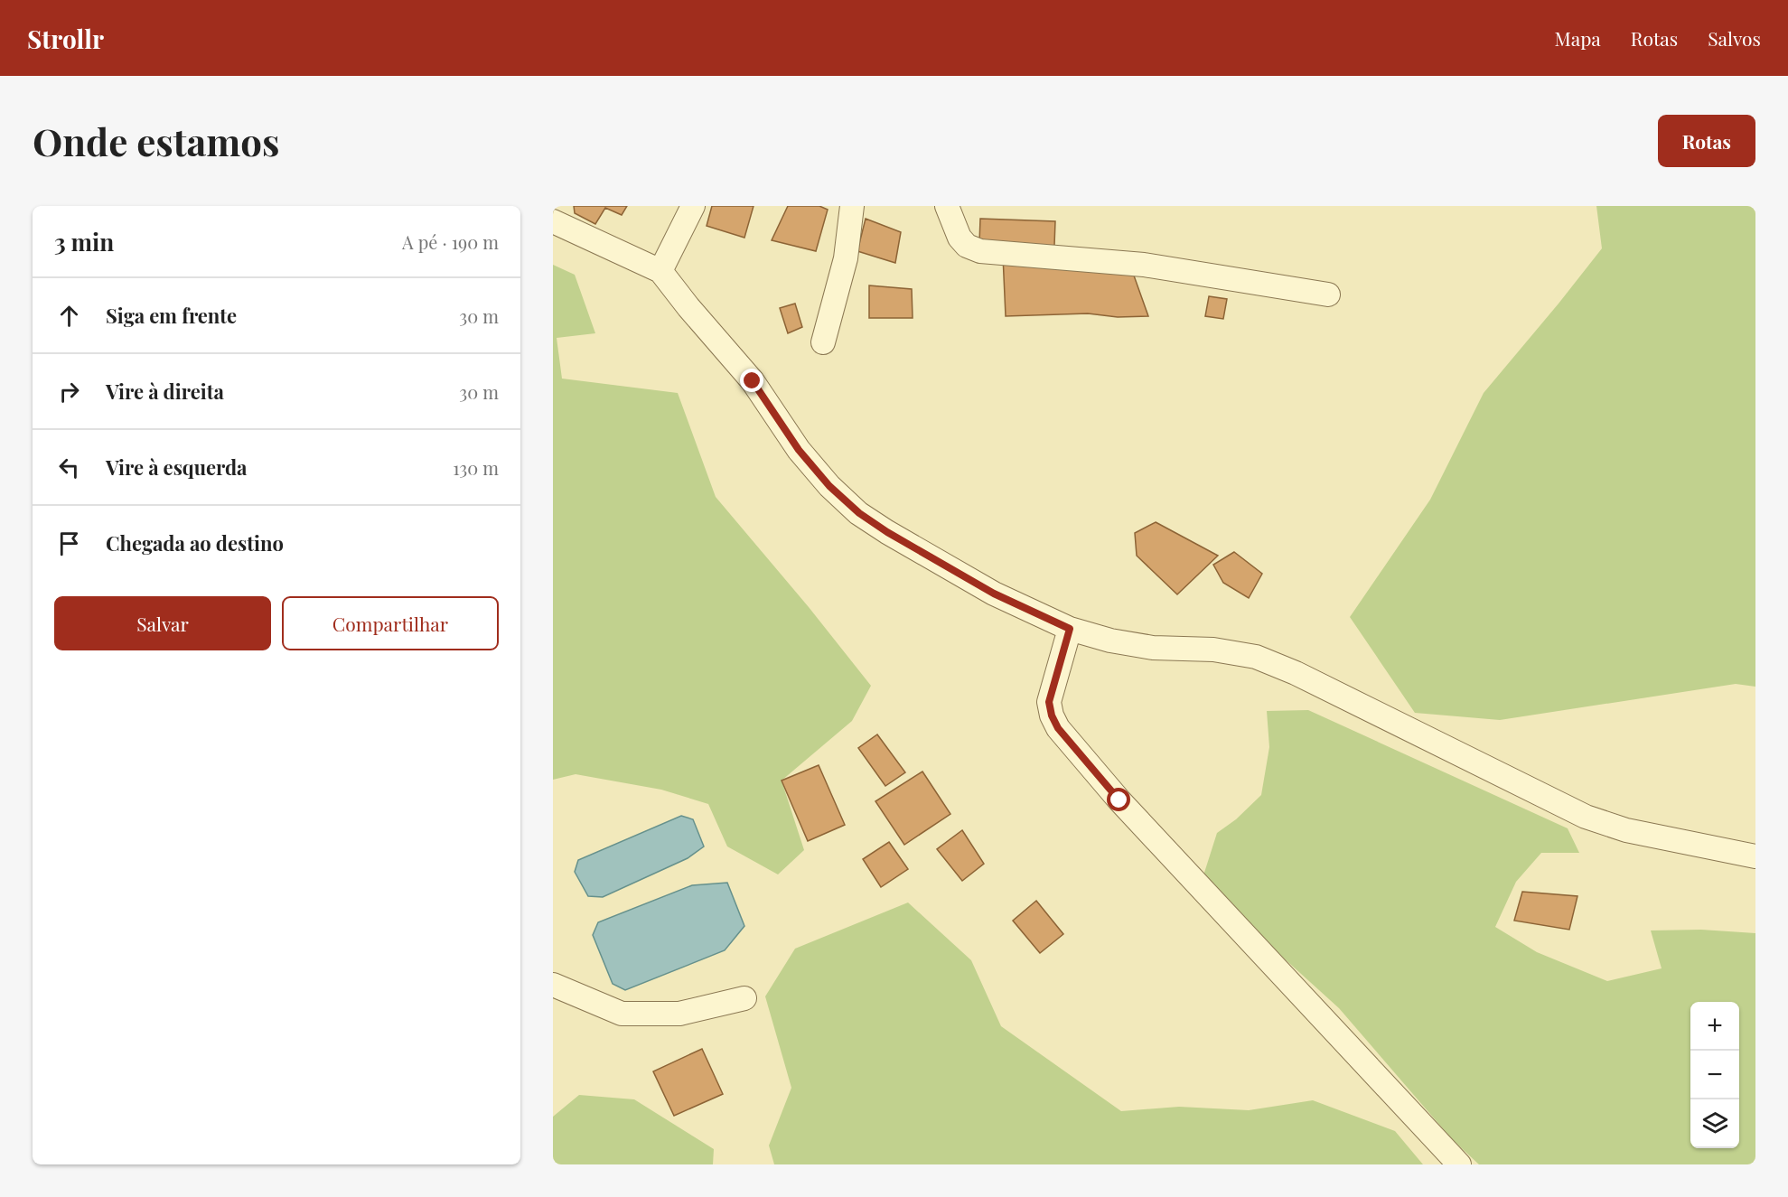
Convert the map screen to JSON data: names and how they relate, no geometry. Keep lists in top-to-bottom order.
{
  "page": {
    "header": "Strollr",
    "nav": ["Mapa", "Rotas", "Salvos"],
    "buttons": [
      "Rotas",
      ["Salvar", "Compartilhar"]
    ],
    "title": "Onde estamos",
    "heading": ["3 min", "A pé · 190 m"],
    "list": [
      ["Siga em frente", "30 m"],
      ["Vire à direita", "30 m"],
      ["Vire à esquerda", "130 m"],
      "Chegada ao destino"
    ],
    "map_buttons": ["+", "−"]
  }
}
